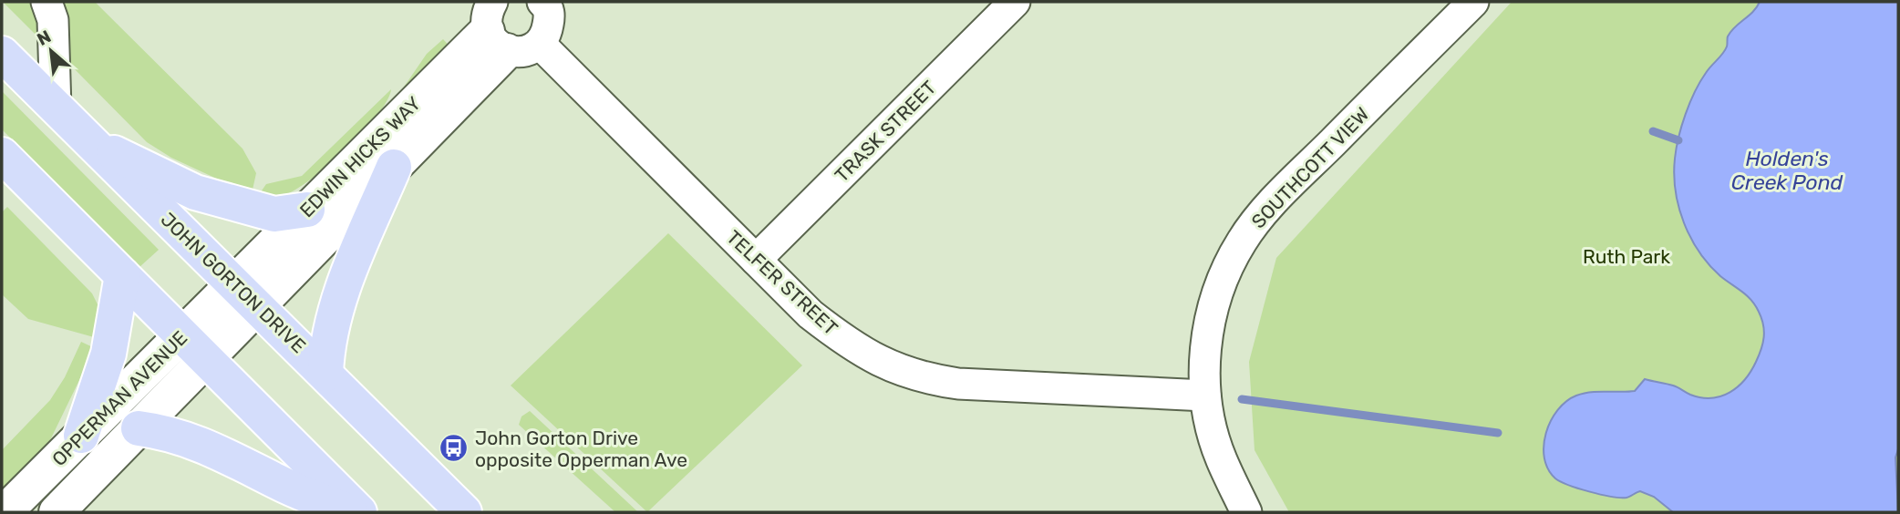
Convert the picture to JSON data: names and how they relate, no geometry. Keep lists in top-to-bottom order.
{
  "streets": {
    "main road": ["JOHN GORTON DRIVE"],
    "street": [
      "TRASK STREET",
      "EDWIN HICKS WAY",
      "SOUTHCOTT VIEW",
      "TELFER STREET",
      "OPPERMAN AVENUE"
    ]
  },
  "crossings": [
    ["TRASK STREET", "TELFER STREET"],
    ["EDWIN HICKS WAY", "JOHN GORTON DRIVE"],
    ["EDWIN HICKS WAY", "TELFER STREET"],
    ["EDWIN HICKS WAY", "OPPERMAN AVENUE"],
    ["SOUTHCOTT VIEW", "TELFER STREET"],
    ["JOHN GORTON DRIVE", "OPPERMAN AVENUE"]
  ],
  "water": ["Holden's Creek Pond"],
  "parks": ["Ruth Park"],
  "places": {
    "bus stop": ["John Gorton Drive opposite Opperman Ave"]
  },
  "north": "top left"
}
